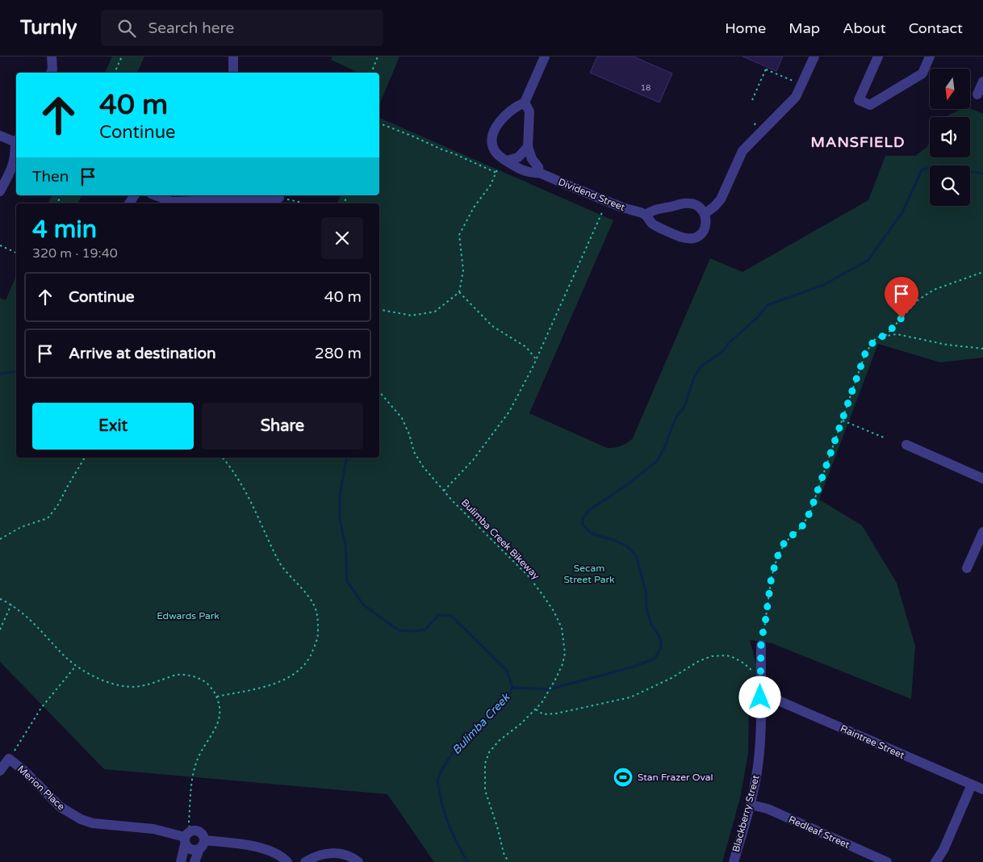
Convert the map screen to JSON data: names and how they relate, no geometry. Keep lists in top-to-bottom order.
{
  "streets": {
    "street": [
      "Dividend Street",
      "Raintree Street",
      "Merion Place",
      "Blackberry Street",
      "Redleaf Street"
    ],
    "path": ["Bulimba Creek Bikeway"]
  },
  "crossings": [
    ["Raintree Street", "Blackberry Street"],
    ["Blackberry Street", "Redleaf Street"]
  ],
  "districts": ["MANSFIELD"],
  "water": ["Bulimba Creek"],
  "parks": ["Secam Street Park", "Edwards Park"],
  "places": {
    "sports": ["Stan Frazer Oval"]
  },
  "house_numbers": ["18"],
  "north": "bottom",
  "page": {
    "header": "Turnly",
    "search": "Search here",
    "nav": [
      "Home",
      "Map",
      "About",
      "Contact"
    ],
    "turn": ["40 m", "Continue"],
    "then": "Then",
    "heading": ["4 min", "320 m · 19:40"],
    "list": [
      {
        "name": "Continue",
        "value": "40 m"
      },
      {
        "name": "Arrive at destination",
        "value": "280 m"
      }
    ],
    "buttons": ["Exit", "Share"]
  }
}
